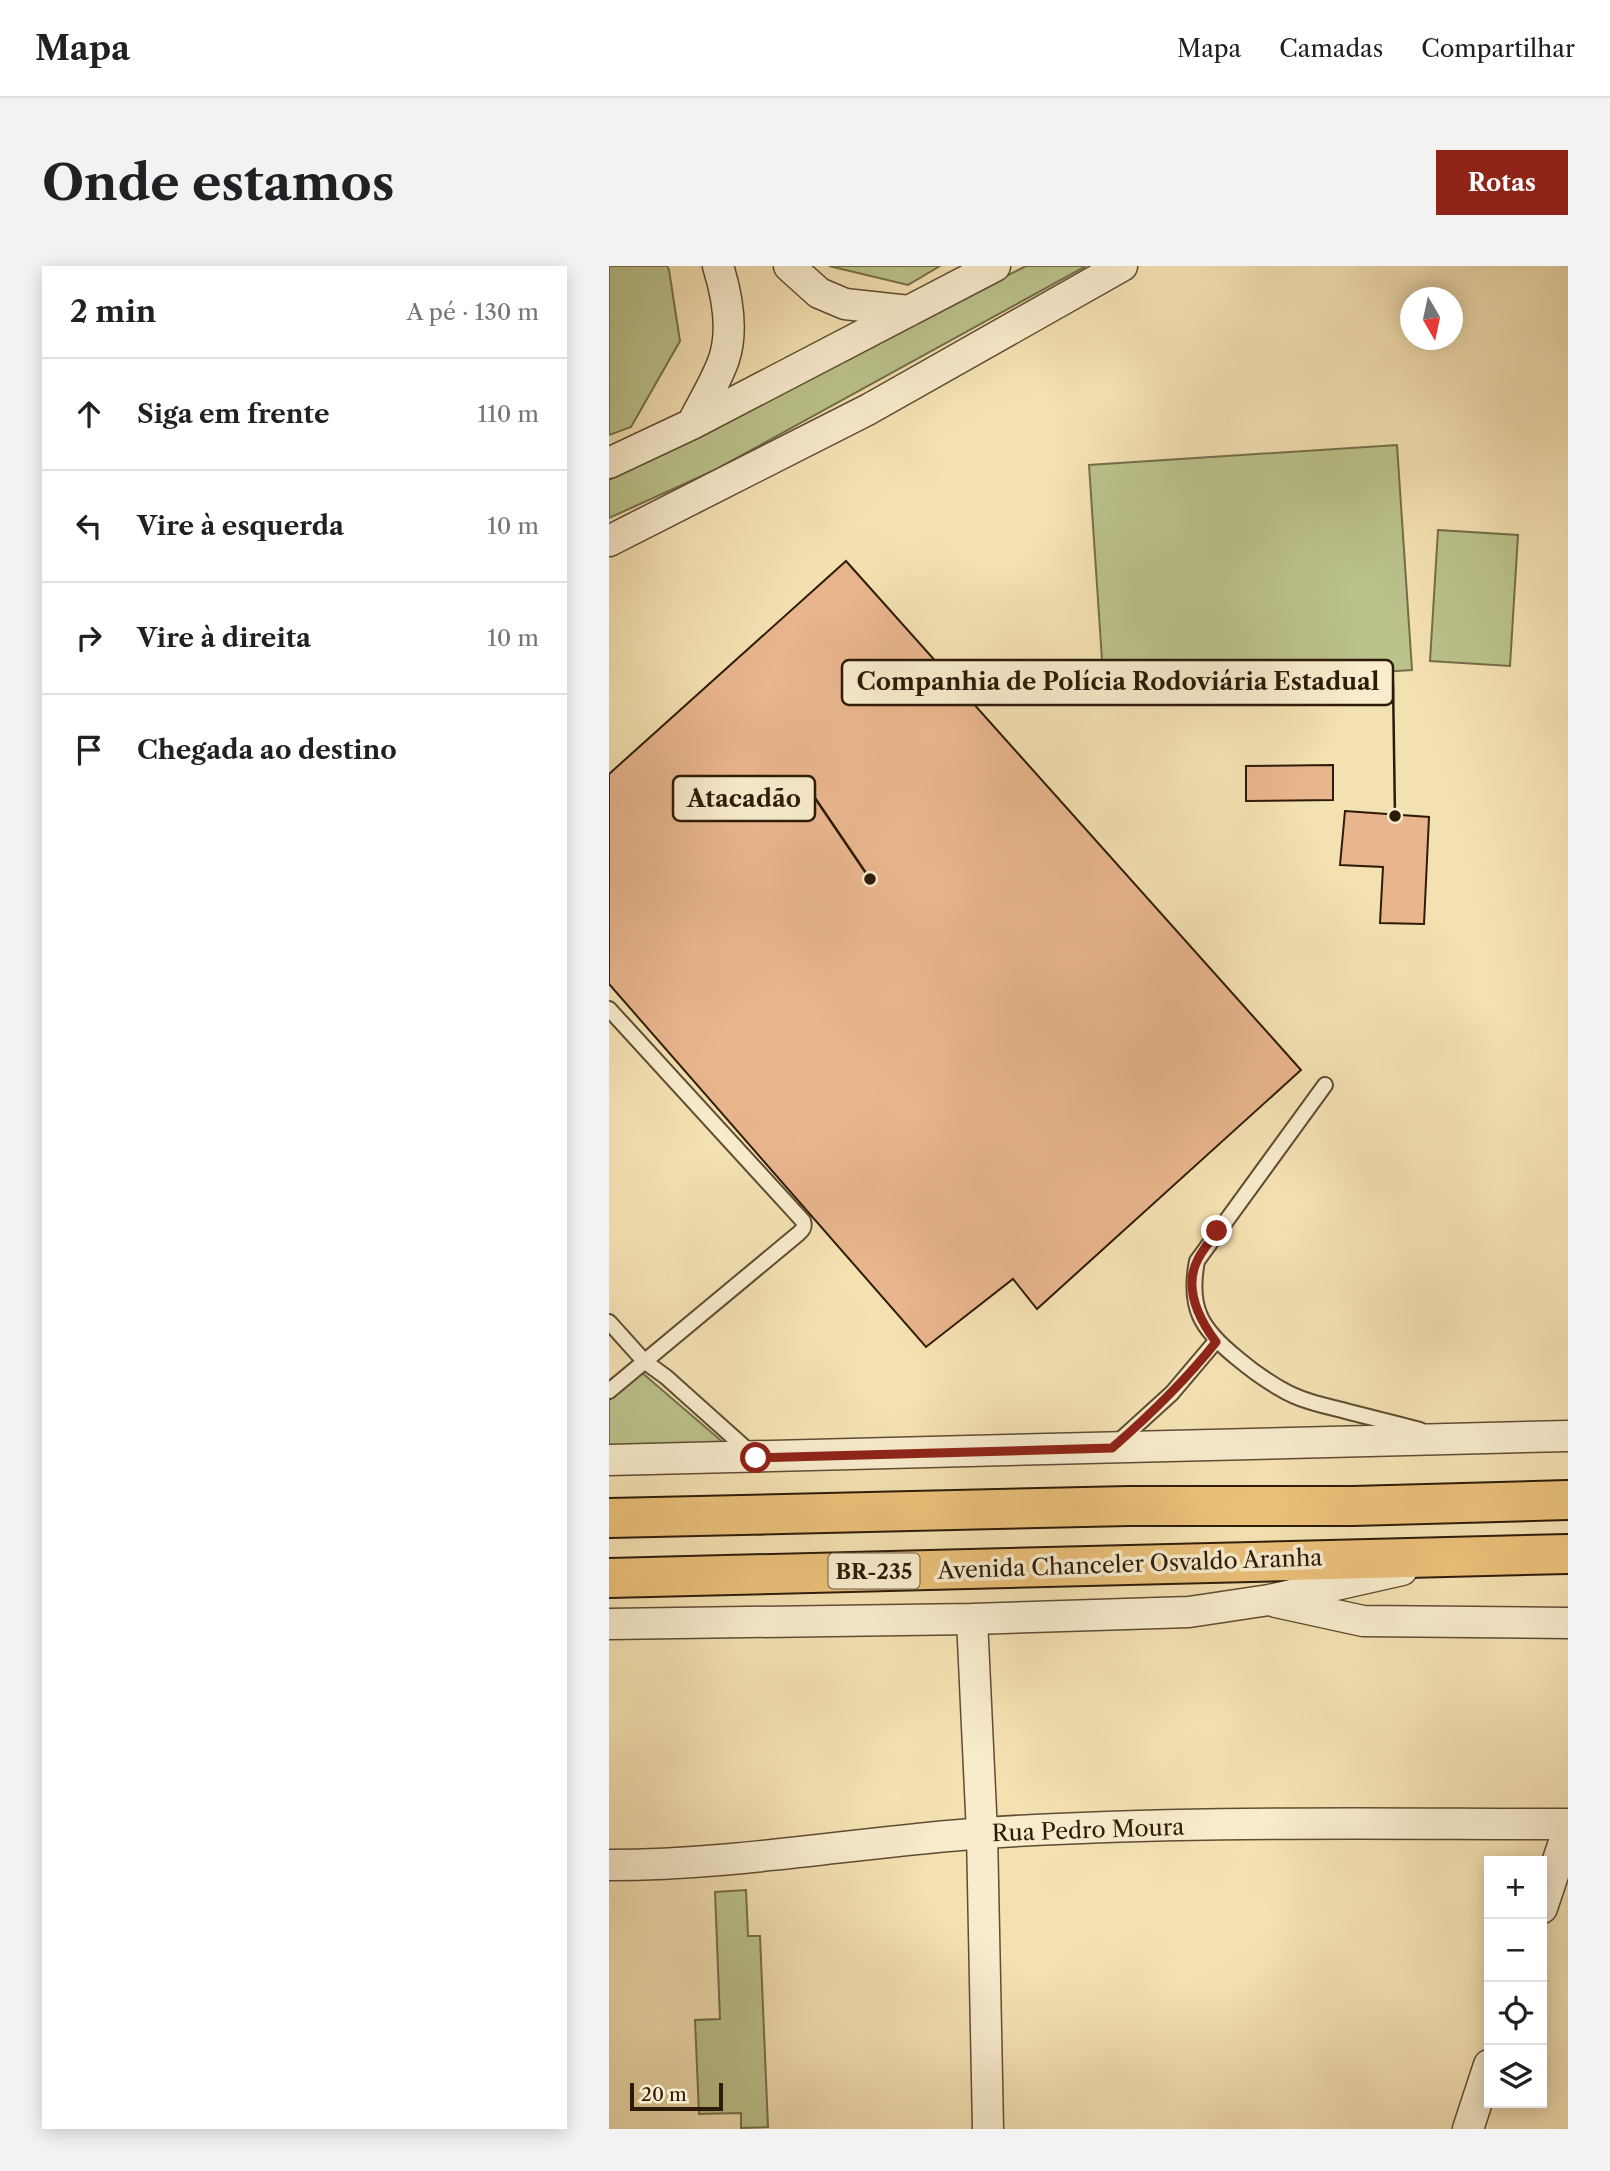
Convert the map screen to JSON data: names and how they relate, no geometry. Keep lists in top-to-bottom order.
{
  "streets": {
    "main road": ["Avenida Chanceler Osvaldo Aranha", "BR-235"],
    "street": ["Rua Pedro Moura"]
  },
  "places": ["Companhia de Polícia Rodoviária Estadual", "Atacadão"],
  "scale_bar": "20 m",
  "north": "bottom",
  "page": {
    "header": "Mapa",
    "nav": ["Mapa", "Camadas", "Compartilhar"],
    "buttons": "Rotas",
    "title": "Onde estamos",
    "heading": ["2 min", "A pé · 130 m"],
    "list": [
      ["Siga em frente", "110 m"],
      ["Vire à esquerda", "10 m"],
      ["Vire à direita", "10 m"],
      "Chegada ao destino"
    ],
    "map_buttons": ["+", "−"],
    "scale": "20 m"
  }
}
